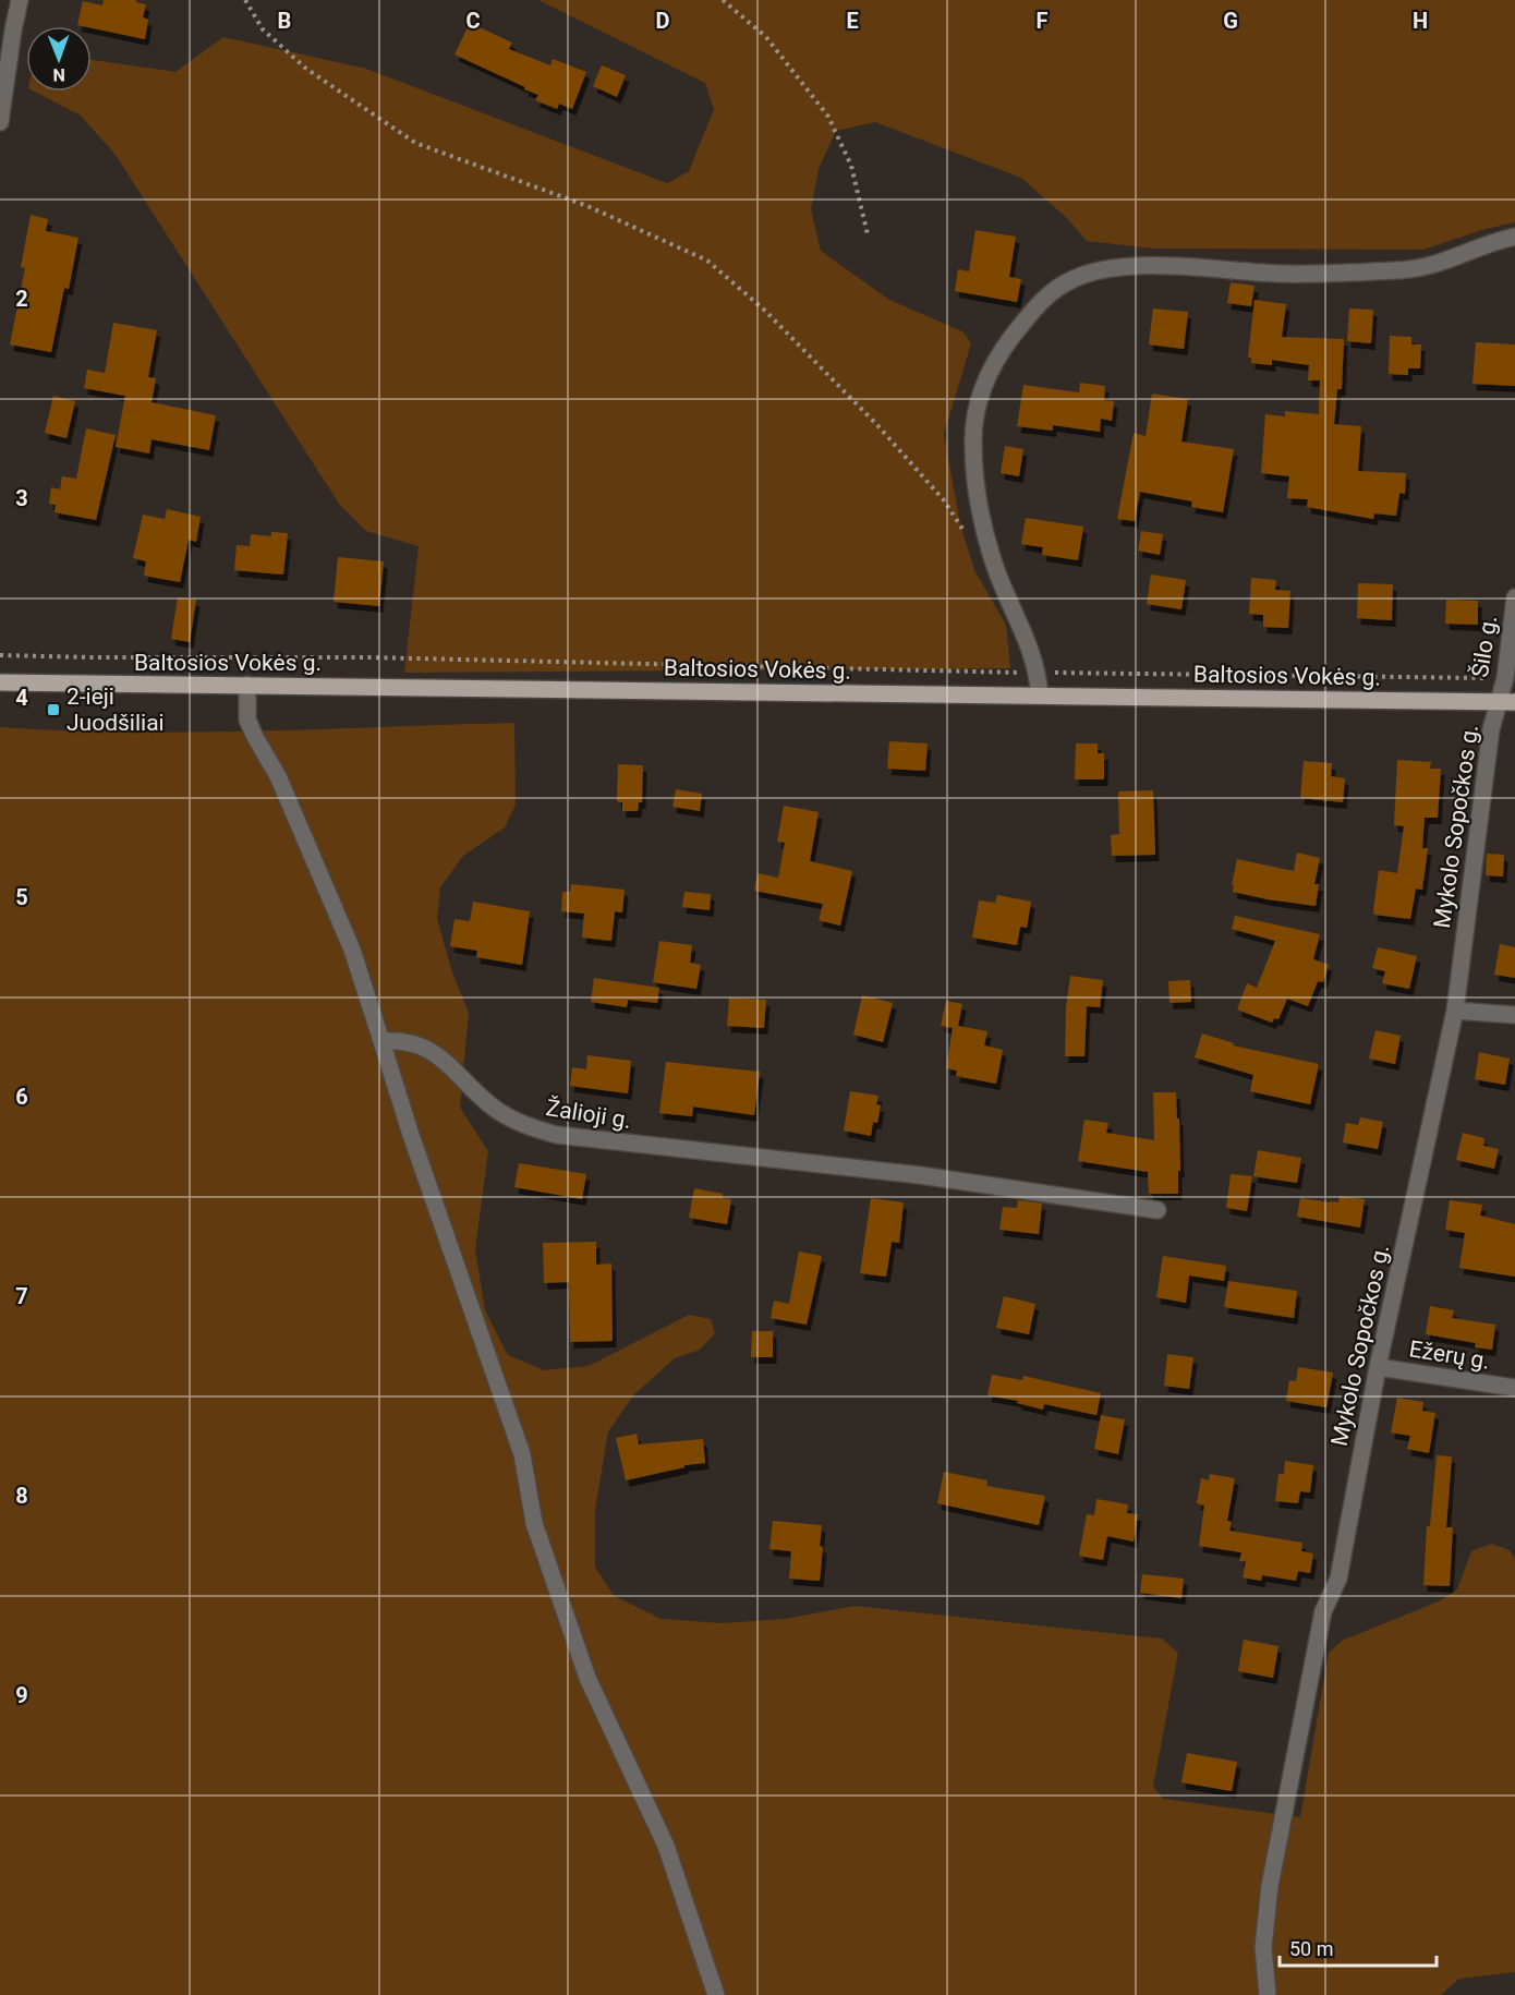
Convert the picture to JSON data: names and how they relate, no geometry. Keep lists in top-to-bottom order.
{
  "streets": {
    "main road": ["Baltosios Vokės g."],
    "street": [
      "Šilo g.",
      "Mykolo Sopočkos g.",
      "Žalioji g.",
      "Ežerų g."
    ]
  },
  "crossings": [
    ["Šilo g.", "Baltosios Vokės g."],
    ["Šilo g.", "Mykolo Sopočkos g."],
    ["Baltosios Vokės g.", "Mykolo Sopočkos g."],
    ["Mykolo Sopočkos g.", "Ežerų g."]
  ],
  "places": {
    "transit": ["2-ieji Juodšiliai"]
  },
  "scale_bar": "50 m",
  "north": "bottom",
  "grid": {
    "columns": [
      "B",
      "C",
      "D",
      "E",
      "F",
      "G",
      "H"
    ],
    "rows": [
      "2",
      "3",
      "4",
      "5",
      "6",
      "7",
      "8",
      "9"
    ]
  }
}
